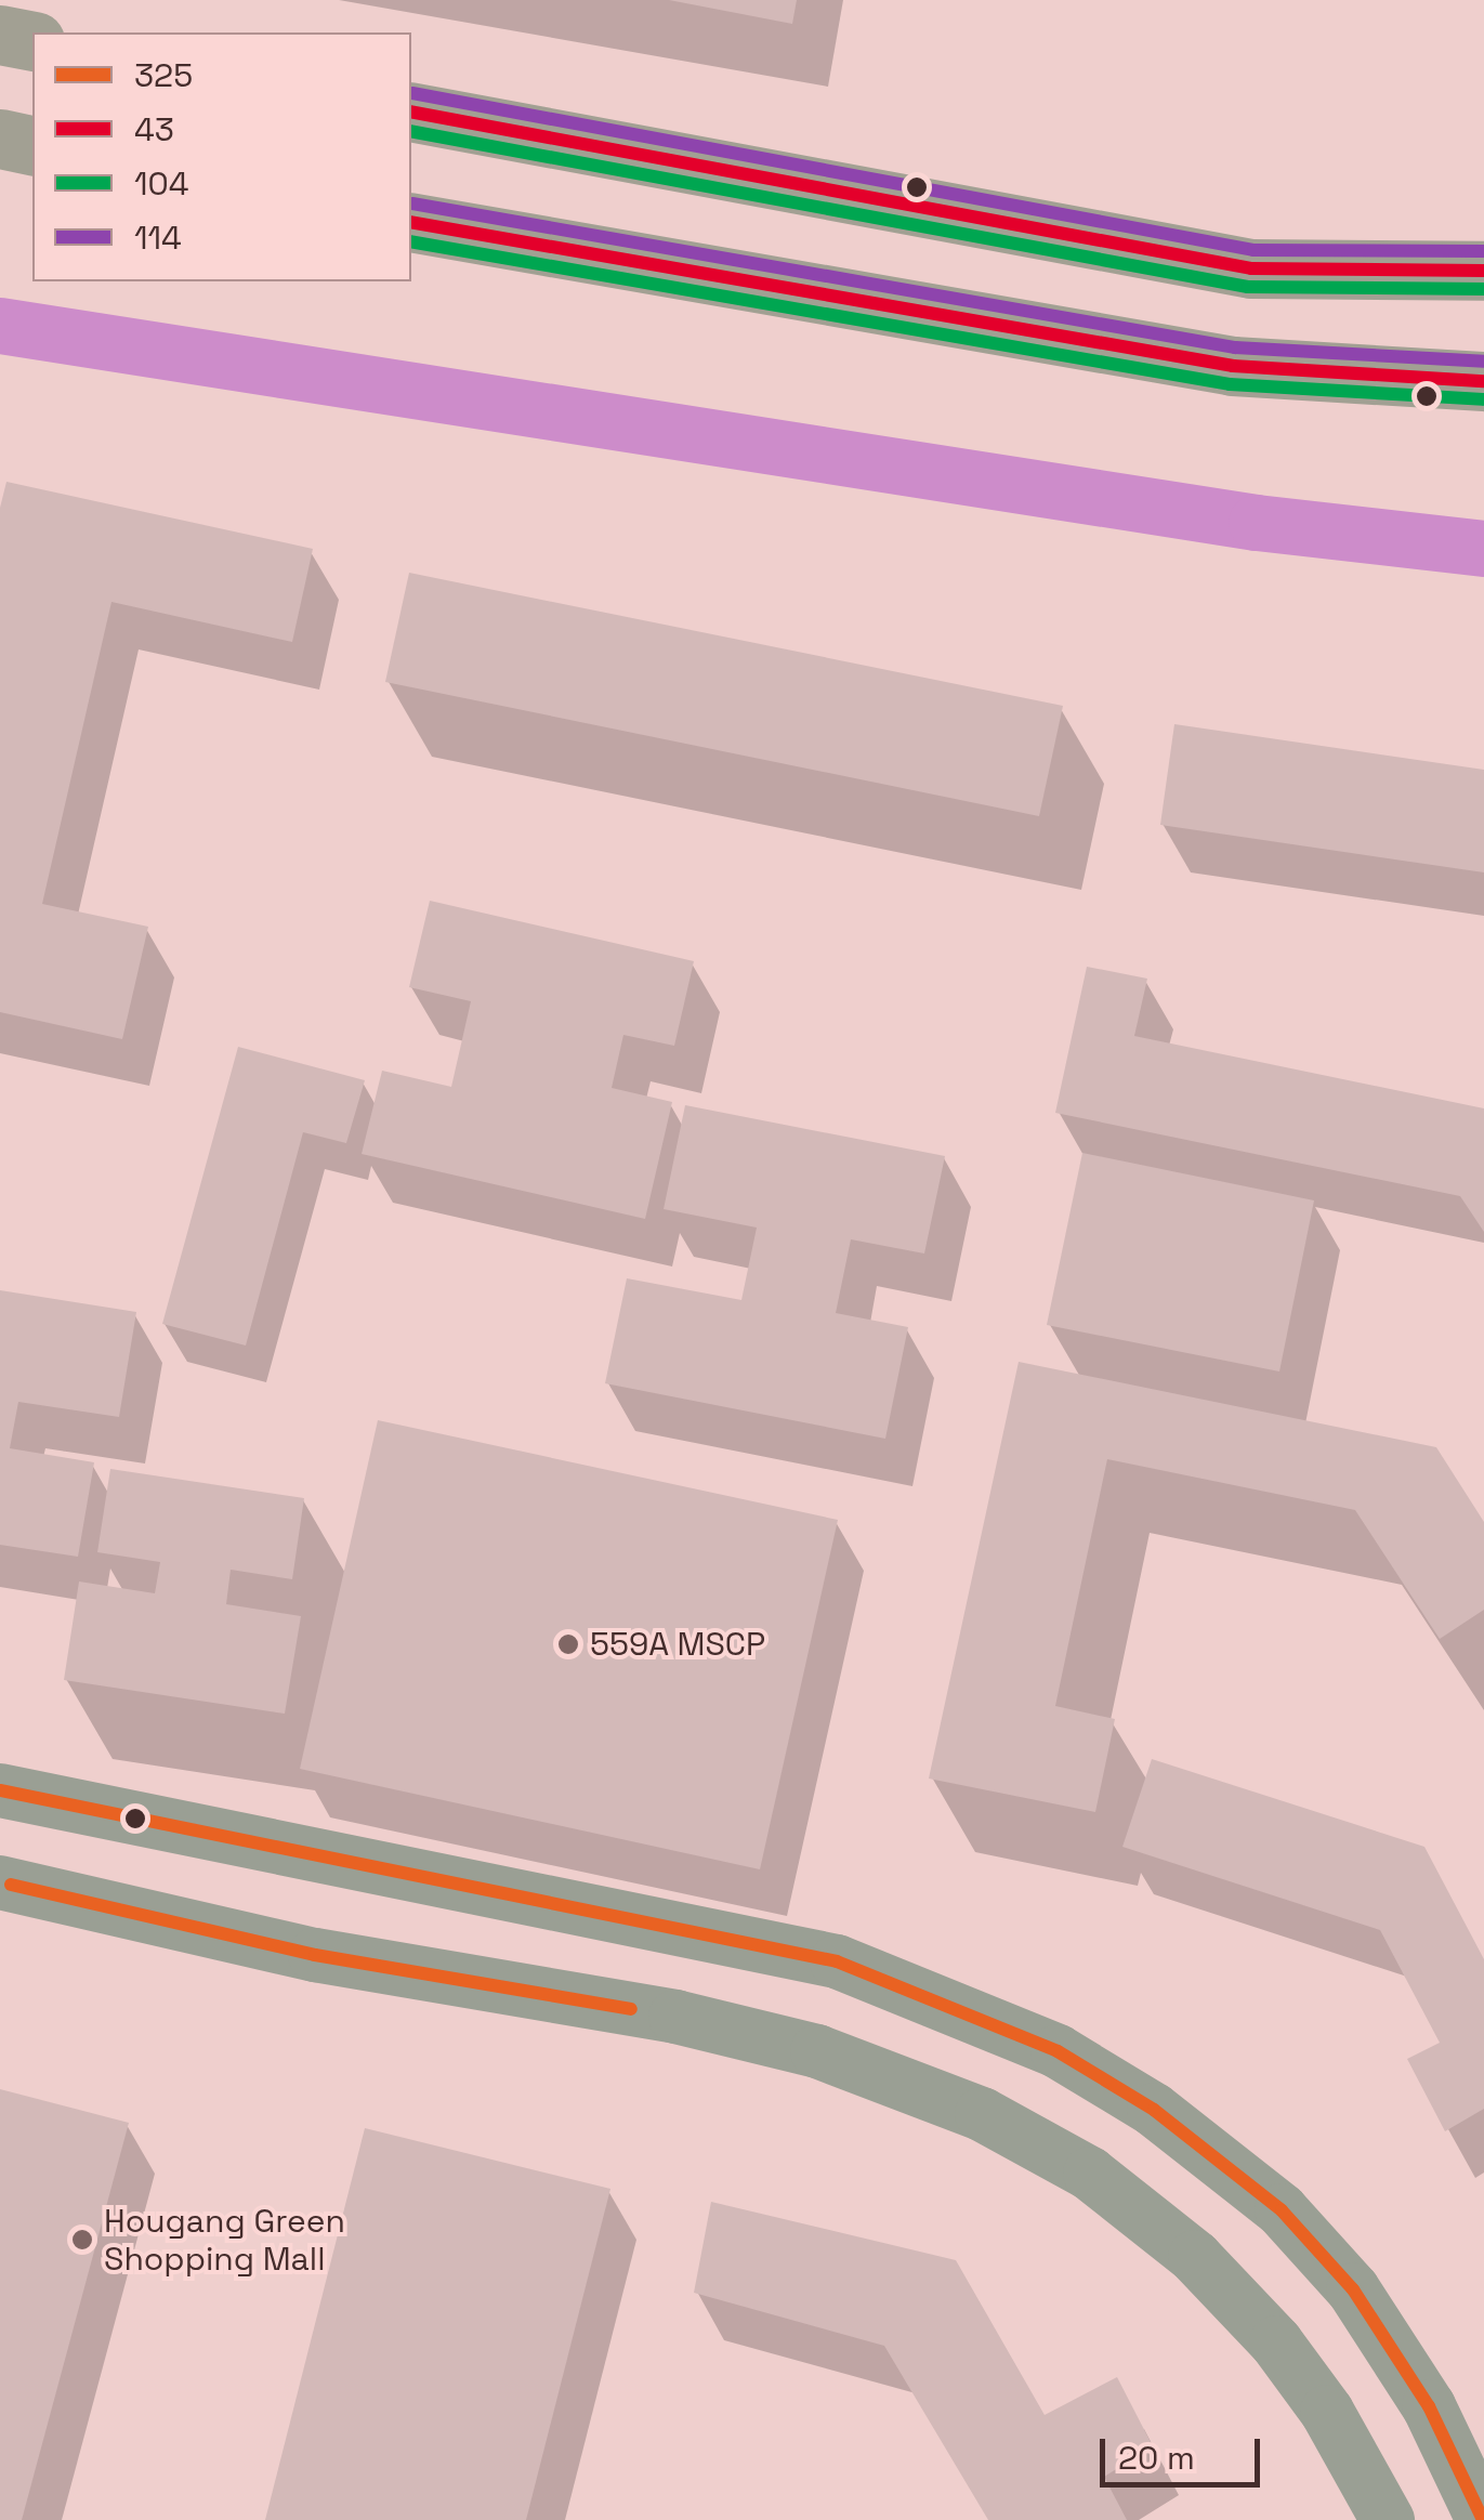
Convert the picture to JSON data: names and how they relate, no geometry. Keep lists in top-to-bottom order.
{
  "places": ["559A MSCP", "Hougang Green Shopping Mall"],
  "lines": [
    "transit line 114",
    "transit line 43",
    "transit line 104",
    "transit line 325"
  ],
  "legend": [
    "325",
    "43",
    "104",
    "114"
  ],
  "scale_bar": "20 m"
}
